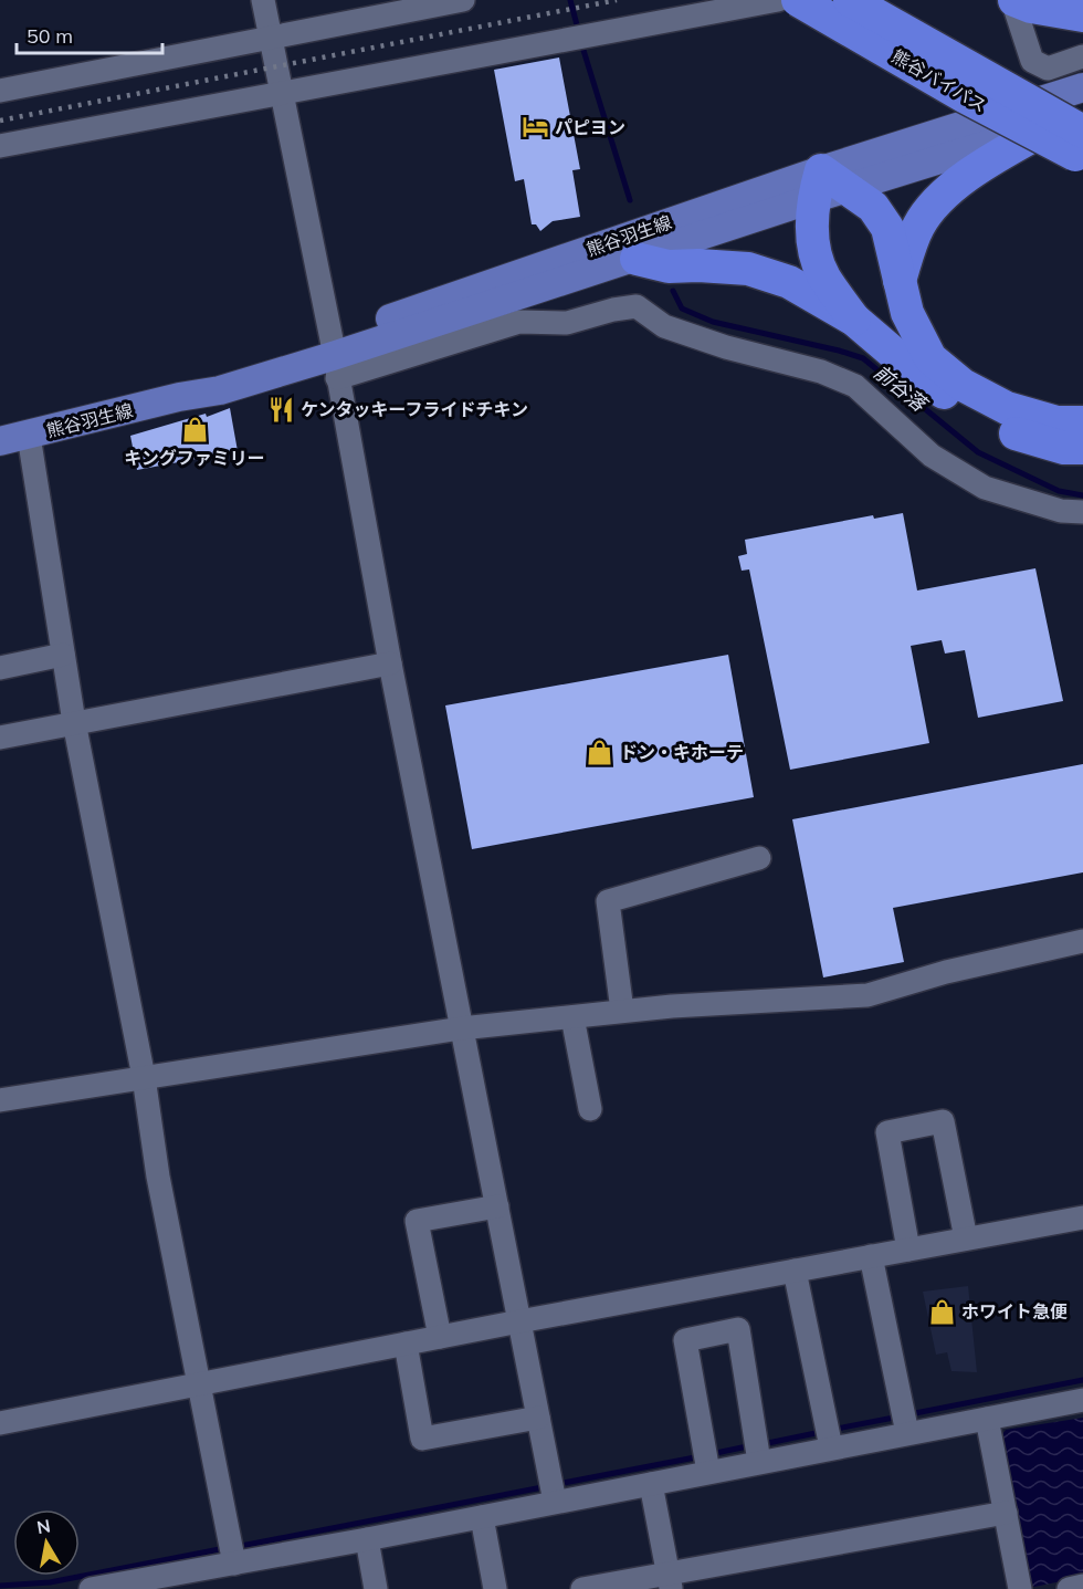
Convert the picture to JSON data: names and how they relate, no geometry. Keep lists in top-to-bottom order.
{
  "streets": {
    "highway": ["熊谷バイパス"],
    "main road": ["熊谷羽生線"]
  },
  "water": ["前谷落"],
  "places": {
    "hotel": ["パピヨン"],
    "restaurant": ["ケンタッキーフライドチキン"],
    "shop": ["キングファミリー", "ドン・キホーテ", "ホワイト急便"]
  },
  "scale_bar": "50 m",
  "north": "top"
}
